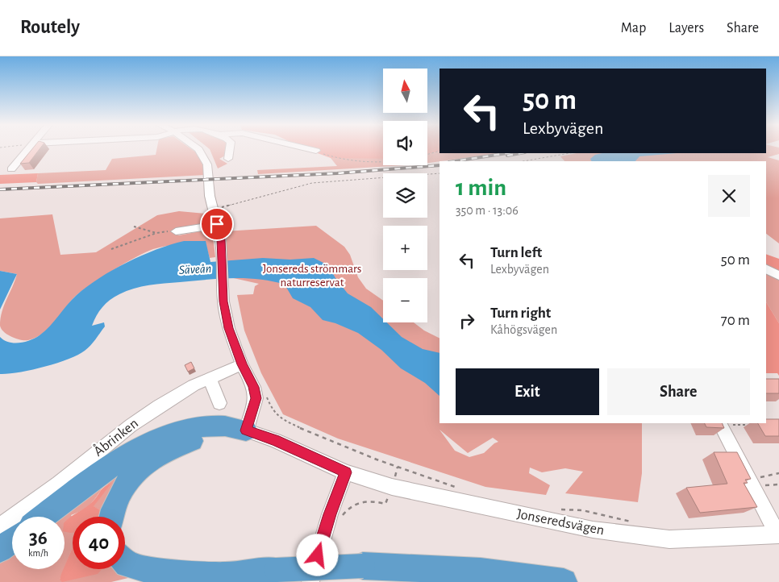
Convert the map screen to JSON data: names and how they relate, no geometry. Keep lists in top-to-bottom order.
{
  "streets": {
    "street": ["Åbrinken", "Jonseredsvägen"]
  },
  "water": ["Säveån"],
  "parks": ["Jonsereds strömmars naturreservat"],
  "north": "top",
  "page": {
    "header": "Routely",
    "nav": ["Map", "Layers", "Share"],
    "map_buttons": ["+", "−"],
    "turn": ["50 m", "Lexbyvägen"],
    "heading": ["1 min", "350 m · 13:06"],
    "list": [
      {
        "name": "Turn left",
        "note": "Lexbyvägen",
        "value": "50 m"
      },
      {
        "name": "Turn right",
        "note": "Kåhögsvägen",
        "value": "70 m"
      }
    ],
    "buttons": ["Exit", "Share"],
    "speed": "36 km/h",
    "limit": "40"
  }
}
